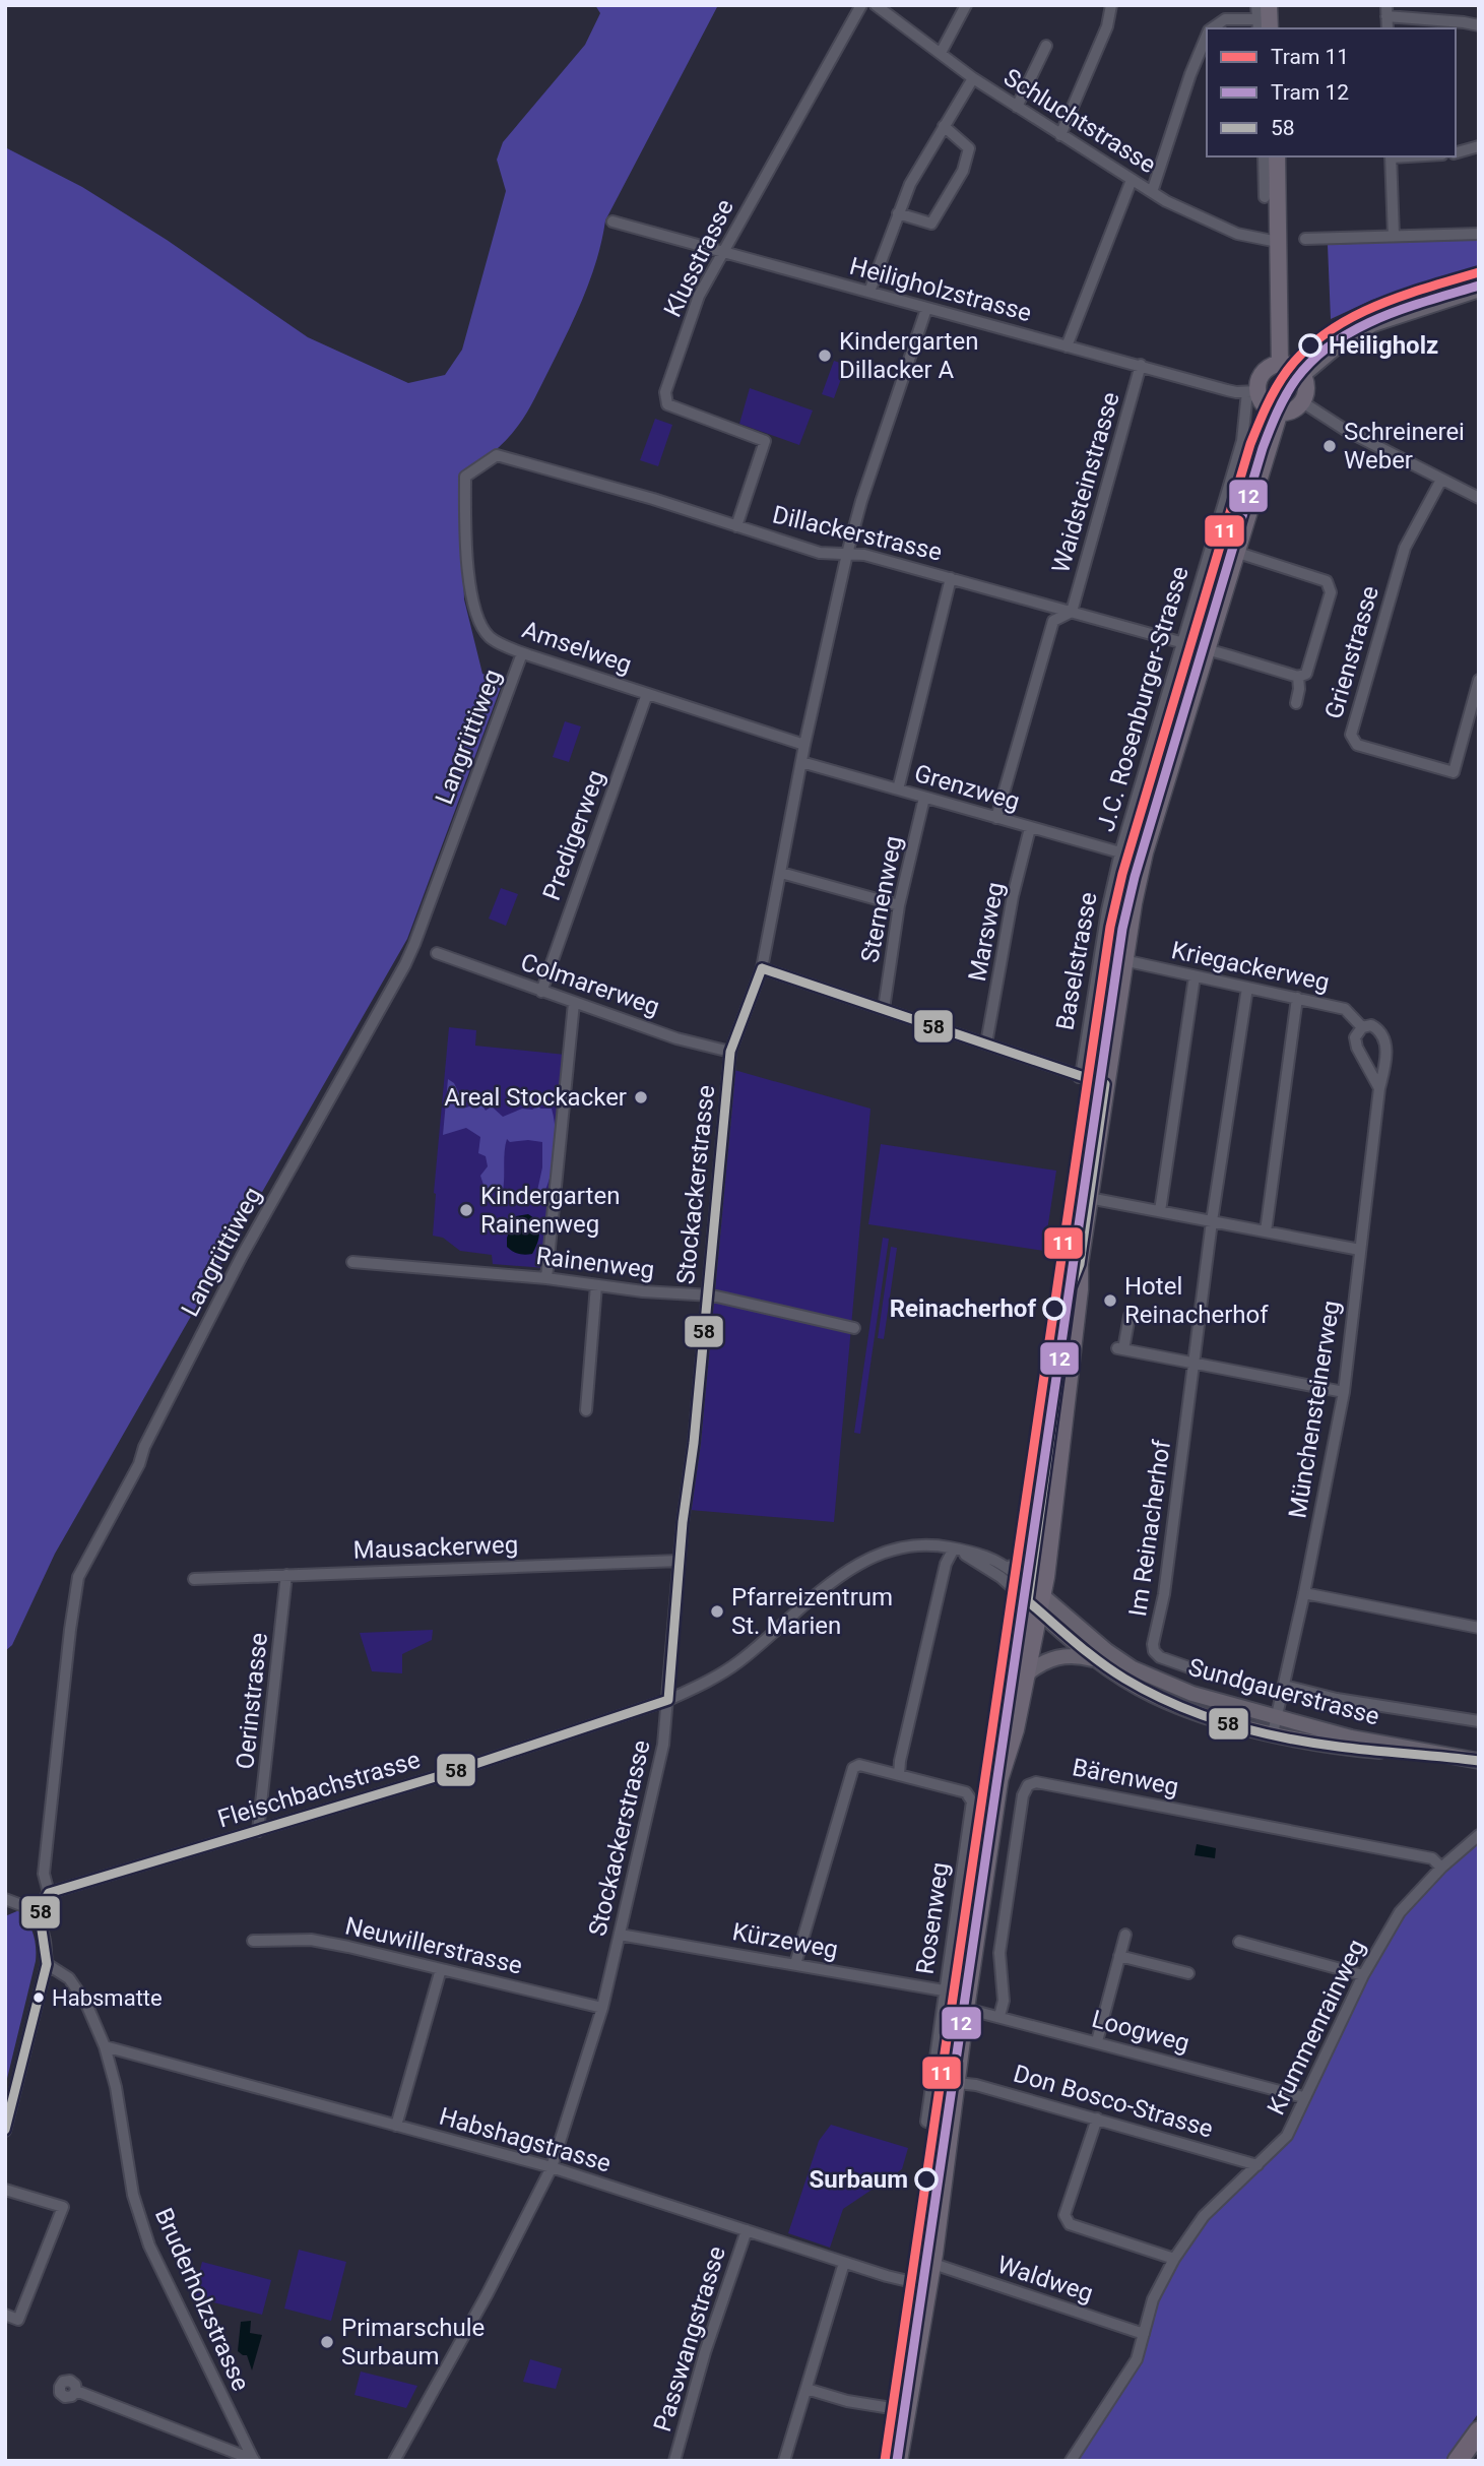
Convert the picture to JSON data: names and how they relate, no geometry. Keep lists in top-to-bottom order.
{
  "streets": {
    "main road": ["Baselstrasse", "Sundgauerstrasse"],
    "street": [
      "Schluchtstrasse",
      "Klusstrasse",
      "Heiligholzstrasse",
      "Waidsteinstrasse",
      "Dillackerstrasse",
      "Amselweg",
      "Grienstrasse",
      "J.C. Rosenburger-Strasse",
      "Langrüttiweg",
      "Grenzweg",
      "Predigerweg",
      "Sternenweg",
      "Marsweg",
      "Kriegackerweg",
      "Colmarerweg",
      "Stockackerstrasse",
      "Rainenweg",
      "Münchensteinerweg",
      "Im Reinacherhof",
      "Mausackerweg",
      "Oerinstrasse",
      "Bärenweg",
      "Fleischbachstrasse",
      "Rosenweg",
      "Kürzeweg",
      "Neuwillerstrasse",
      "Krummenrainweg",
      "Loogweg",
      "Don Bosco-Strasse",
      "Habshagstrasse",
      "Waldweg",
      "Bruderholzstrasse",
      "Passwangstrasse"
    ]
  },
  "crossings": [
    ["Klusstrasse", "Heiligholzstrasse"],
    ["Klusstrasse", "Dillackerstrasse"],
    ["Heiligholzstrasse", "Waidsteinstrasse"],
    ["Heiligholzstrasse", "J.C. Rosenburger-Strasse"],
    ["Heiligholzstrasse", "Baselstrasse"],
    ["Heiligholzstrasse", "Stockackerstrasse"],
    ["Waidsteinstrasse", "Dillackerstrasse"],
    ["Dillackerstrasse", "Amselweg"],
    ["Dillackerstrasse", "J.C. Rosenburger-Strasse"],
    ["Dillackerstrasse", "Baselstrasse"],
    ["Dillackerstrasse", "Stockackerstrasse"],
    ["Amselweg", "Langrüttiweg"],
    ["Amselweg", "Predigerweg"],
    ["Amselweg", "Stockackerstrasse"],
    ["J.C. Rosenburger-Strasse", "Grenzweg"],
    ["J.C. Rosenburger-Strasse", "Baselstrasse"],
    ["Langrüttiweg", "Fleischbachstrasse"],
    ["Grenzweg", "Sternenweg"],
    ["Grenzweg", "Marsweg"],
    ["Grenzweg", "Baselstrasse"],
    ["Grenzweg", "Stockackerstrasse"],
    ["Predigerweg", "Colmarerweg"],
    ["Baselstrasse", "Kriegackerweg"],
    ["Baselstrasse", "Sundgauerstrasse"],
    ["Baselstrasse", "Fleischbachstrasse"],
    ["Baselstrasse", "Loogweg"],
    ["Baselstrasse", "Don Bosco-Strasse"],
    ["Baselstrasse", "Habshagstrasse"],
    ["Baselstrasse", "Waldweg"],
    ["Kriegackerweg", "Münchensteinerweg"],
    ["Kriegackerweg", "Im Reinacherhof"],
    ["Colmarerweg", "Stockackerstrasse"],
    ["Stockackerstrasse", "Rainenweg"],
    ["Stockackerstrasse", "Mausackerweg"],
    ["Stockackerstrasse", "Fleischbachstrasse"],
    ["Stockackerstrasse", "Kürzeweg"],
    ["Stockackerstrasse", "Neuwillerstrasse"],
    ["Stockackerstrasse", "Habshagstrasse"],
    ["Münchensteinerweg", "Sundgauerstrasse"],
    ["Mausackerweg", "Oerinstrasse"],
    ["Sundgauerstrasse", "Fleischbachstrasse"],
    ["Oerinstrasse", "Fleischbachstrasse"],
    ["Bärenweg", "Krummenrainweg"],
    ["Bärenweg", "Loogweg"],
    ["Rosenweg", "Kürzeweg"],
    ["Krummenrainweg", "Loogweg"],
    ["Krummenrainweg", "Don Bosco-Strasse"],
    ["Krummenrainweg", "Waldweg"],
    ["Habshagstrasse", "Bruderholzstrasse"],
    ["Habshagstrasse", "Passwangstrasse"]
  ],
  "places": [
    "Heiligholz",
    "Kindergarten Dillacker A",
    "Schreinerei Weber",
    "Areal Stockacker",
    "Kindergarten Rainenweg",
    "Hotel Reinacherhof",
    "Reinacherhof",
    "Pfarreizentrum St. Marien",
    "Habsmatte",
    "Surbaum",
    "Primarschule Surbaum"
  ],
  "lines": ["tram line 11", "tram line 12", "transit line 58"],
  "legend": ["Tram 11", "Tram 12", "58"]
}
